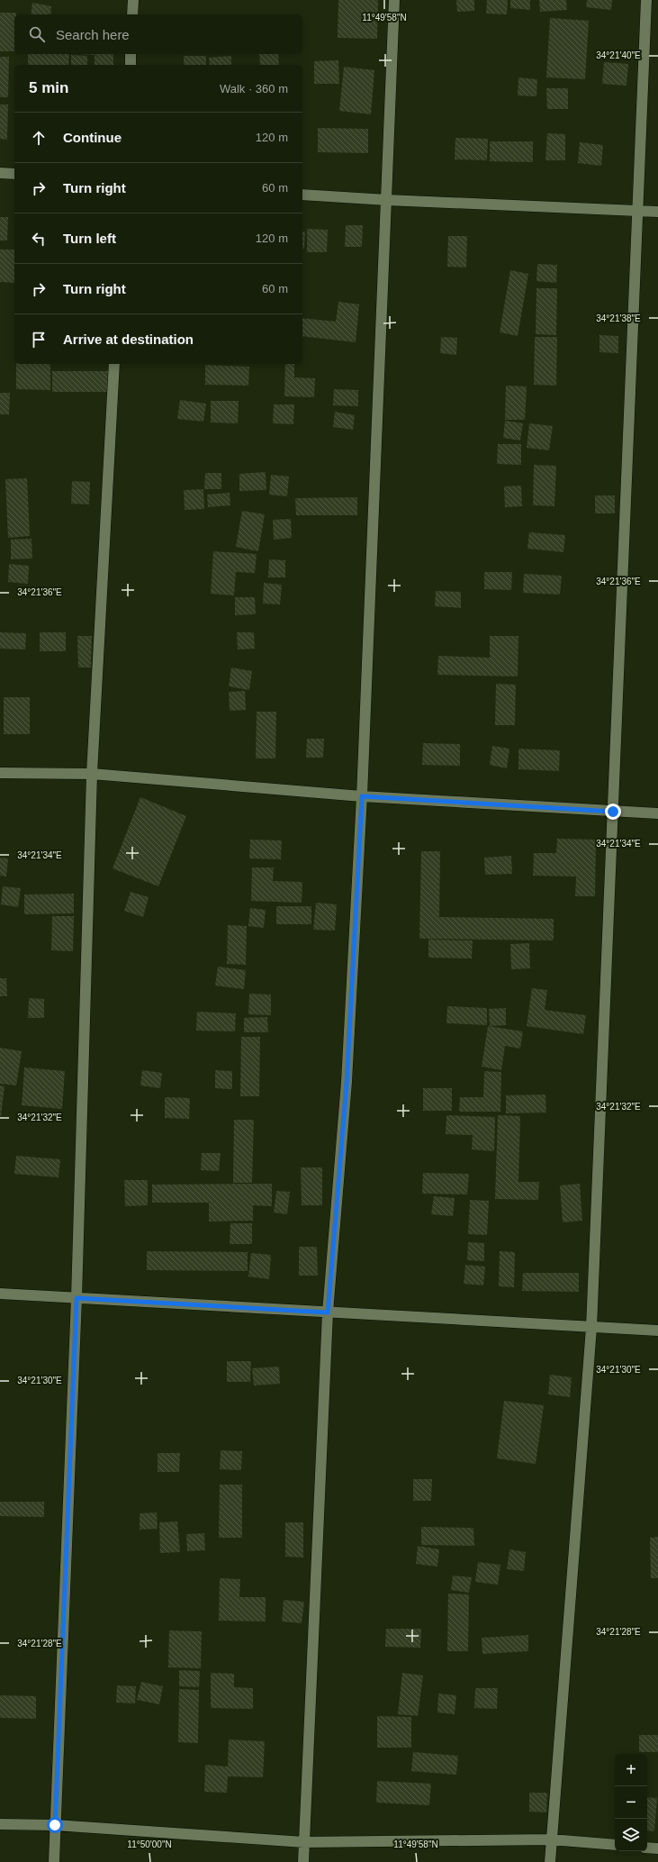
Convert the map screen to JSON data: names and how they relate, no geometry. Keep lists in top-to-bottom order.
{
  "page": {
    "search": "Search here",
    "heading": ["5 min", "Walk · 360 m"],
    "list": [
      ["Continue", "120 m"],
      ["Turn right", "60 m"],
      ["Turn left", "120 m"],
      ["Turn right", "60 m"],
      "Arrive at destination"
    ],
    "map_buttons": ["+", "−"]
  },
  "coordinates": [
    "11°49'58\"N",
    "34°21'40\"E",
    "34°21'38\"E",
    "34°21'36\"E",
    "34°21'34\"E",
    "34°21'32\"E",
    "34°21'30\"E",
    "34°21'28\"E",
    "11°50'00\"N"
  ]
}
